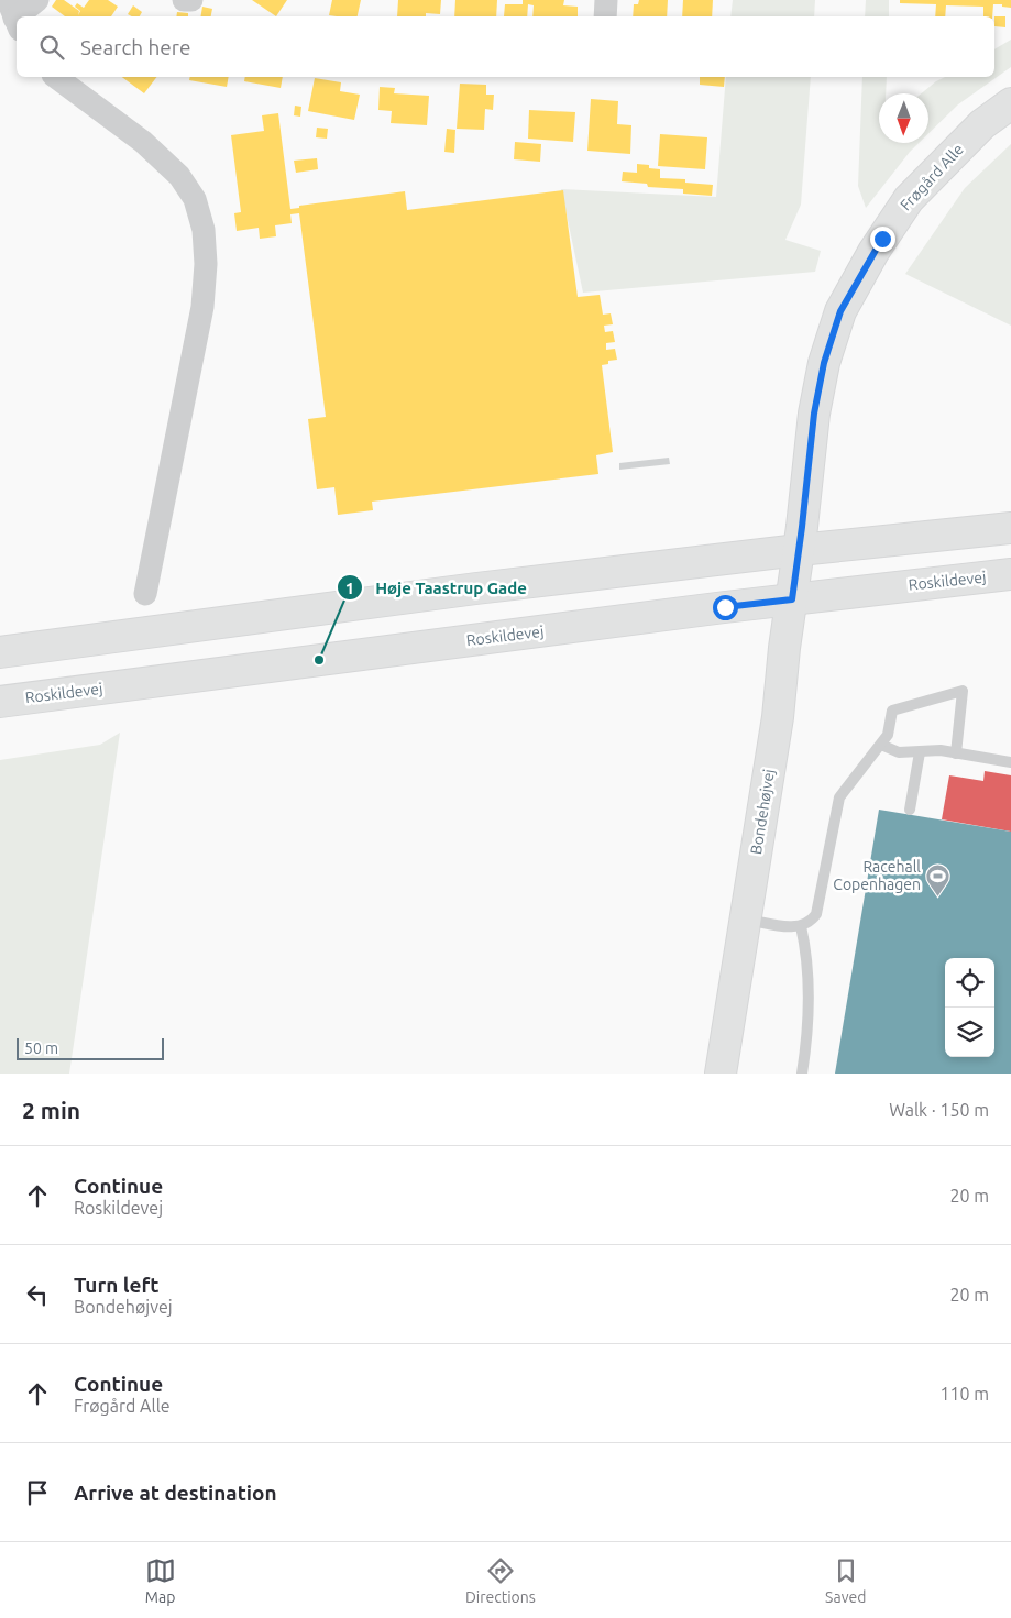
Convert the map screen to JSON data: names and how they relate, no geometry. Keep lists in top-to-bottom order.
{
  "streets": {
    "main road": ["Frøgård Alle", "Roskildevej", "Bondehøjvej"]
  },
  "crossings": [
    ["Frøgård Alle", "Bondehøjvej"],
    ["Roskildevej", "Bondehøjvej"]
  ],
  "places": {
    "other": ["Høje Taastrup Gade"],
    "sports": ["Racehall Copenhagen"]
  },
  "scale_bar": "50 m",
  "north": "bottom",
  "page": {
    "search": "Search here",
    "scale": "50 m",
    "heading": ["2 min", "Walk · 150 m"],
    "list": [
      ["Continue", "Roskildevej", "20 m"],
      ["Turn left", "Bondehøjvej", "20 m"],
      ["Continue", "Frøgård Alle", "110 m"],
      "Arrive at destination"
    ],
    "nav": ["Map", "Directions", "Saved"]
  }
}
